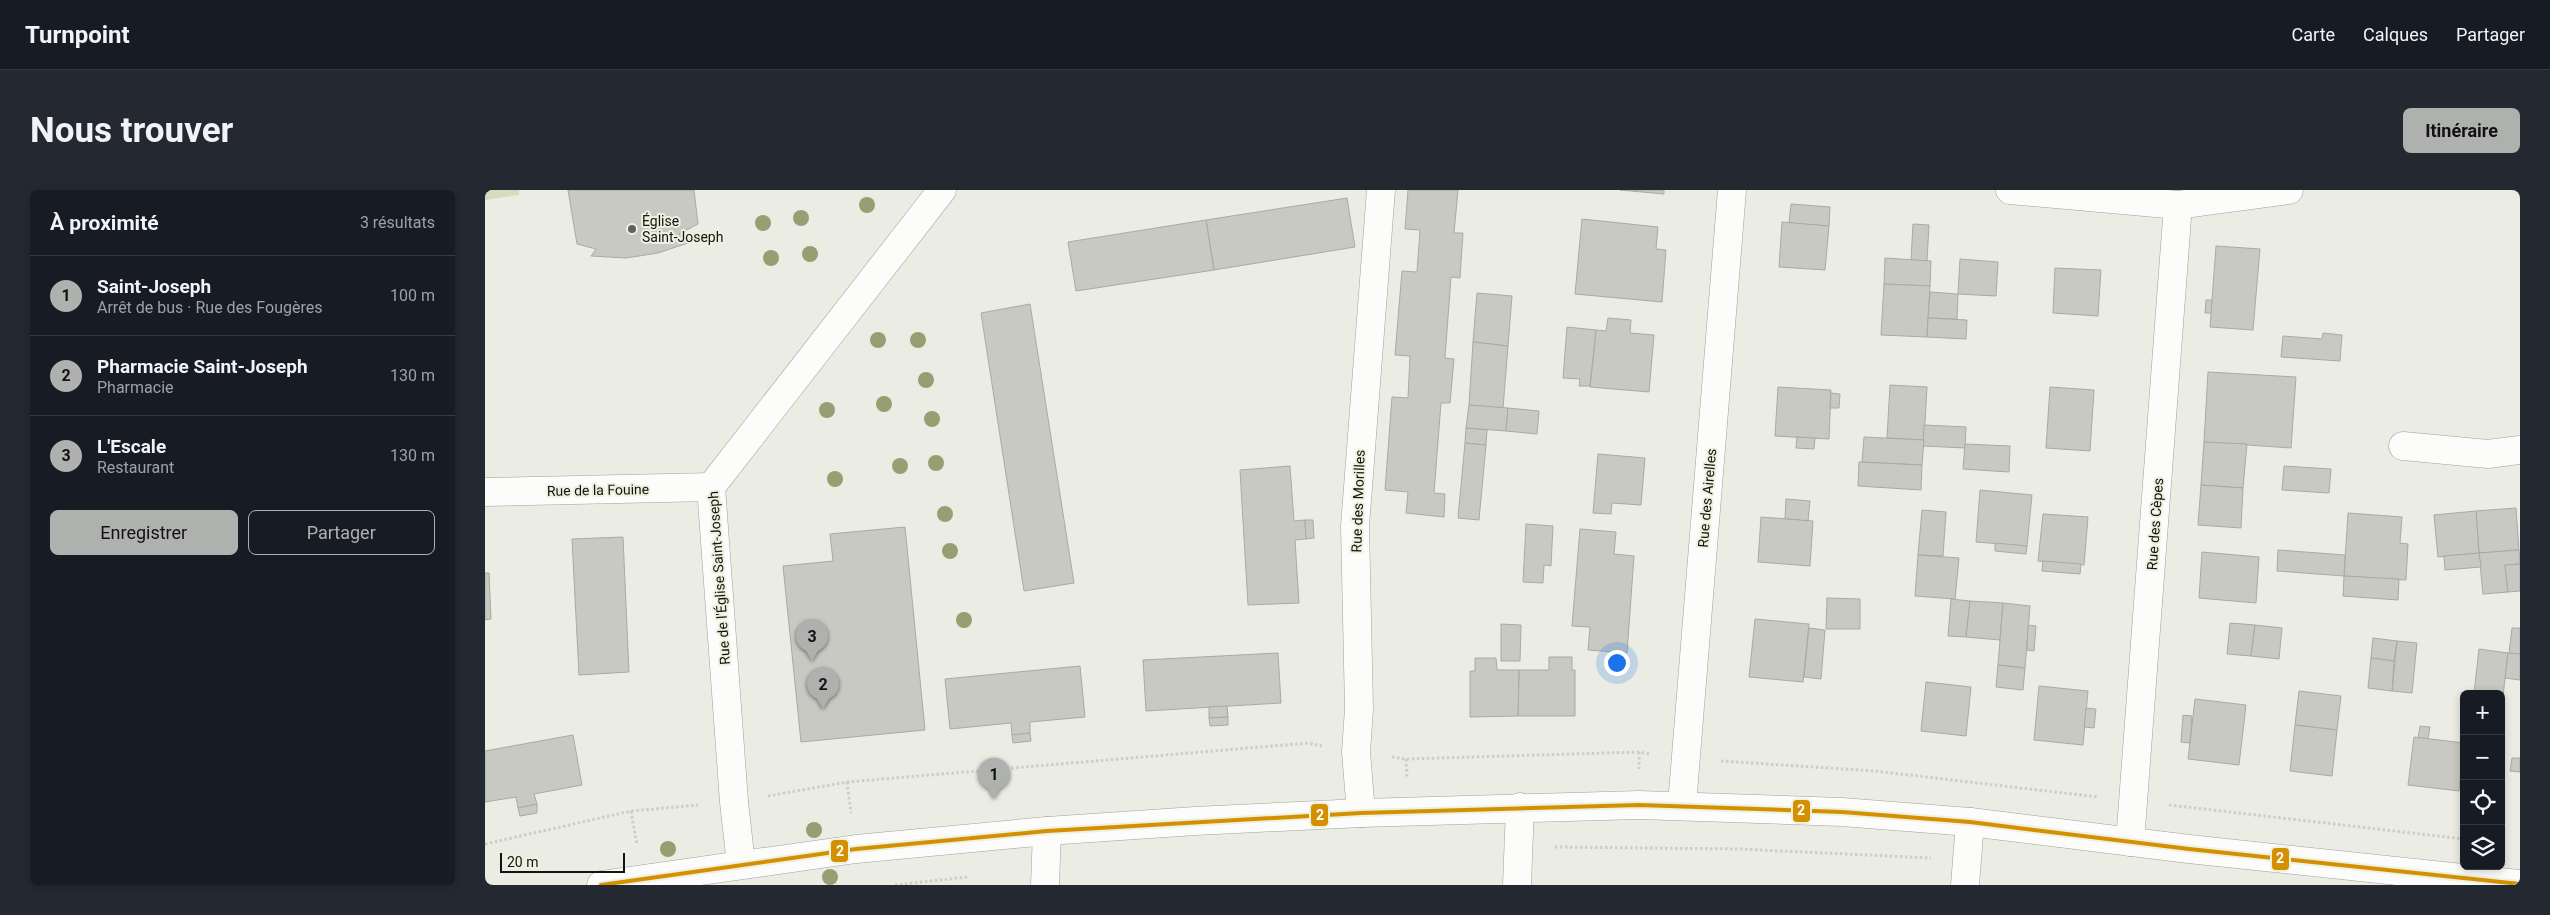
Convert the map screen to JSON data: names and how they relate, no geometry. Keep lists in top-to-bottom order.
{
  "streets": {
    "street": [
      "Rue de la Fouine",
      "Rue des Airelles",
      "Rue des Morilles",
      "Rue des Cèpes",
      "Rue de l'Église Saint-Joseph"
    ]
  },
  "crossings": [
    ["Rue de la Fouine", "Rue de l'Église Saint-Joseph"]
  ],
  "places": ["Église Saint-Joseph"],
  "lines": ["transit line 2"],
  "scale_bar": "20 m",
  "page": {
    "header": "Turnpoint",
    "nav": ["Carte", "Calques", "Partager"],
    "buttons": [
      "Itinéraire",
      ["Enregistrer", "Partager"]
    ],
    "title": "Nous trouver",
    "heading": ["À proximité", "3 résultats"],
    "list": [
      {
        "mark": "1",
        "name": "Saint-Joseph",
        "note": "Arrêt de bus · Rue des Fougères",
        "value": "100 m"
      },
      {
        "mark": "2",
        "name": "Pharmacie Saint-Joseph",
        "note": "Pharmacie",
        "value": "130 m"
      },
      {
        "mark": "3",
        "name": "L'Escale",
        "note": "Restaurant",
        "value": "130 m"
      }
    ],
    "pins": ["3", "2", "1"],
    "map_buttons": ["+", "−"],
    "scale": "20 m"
  }
}
